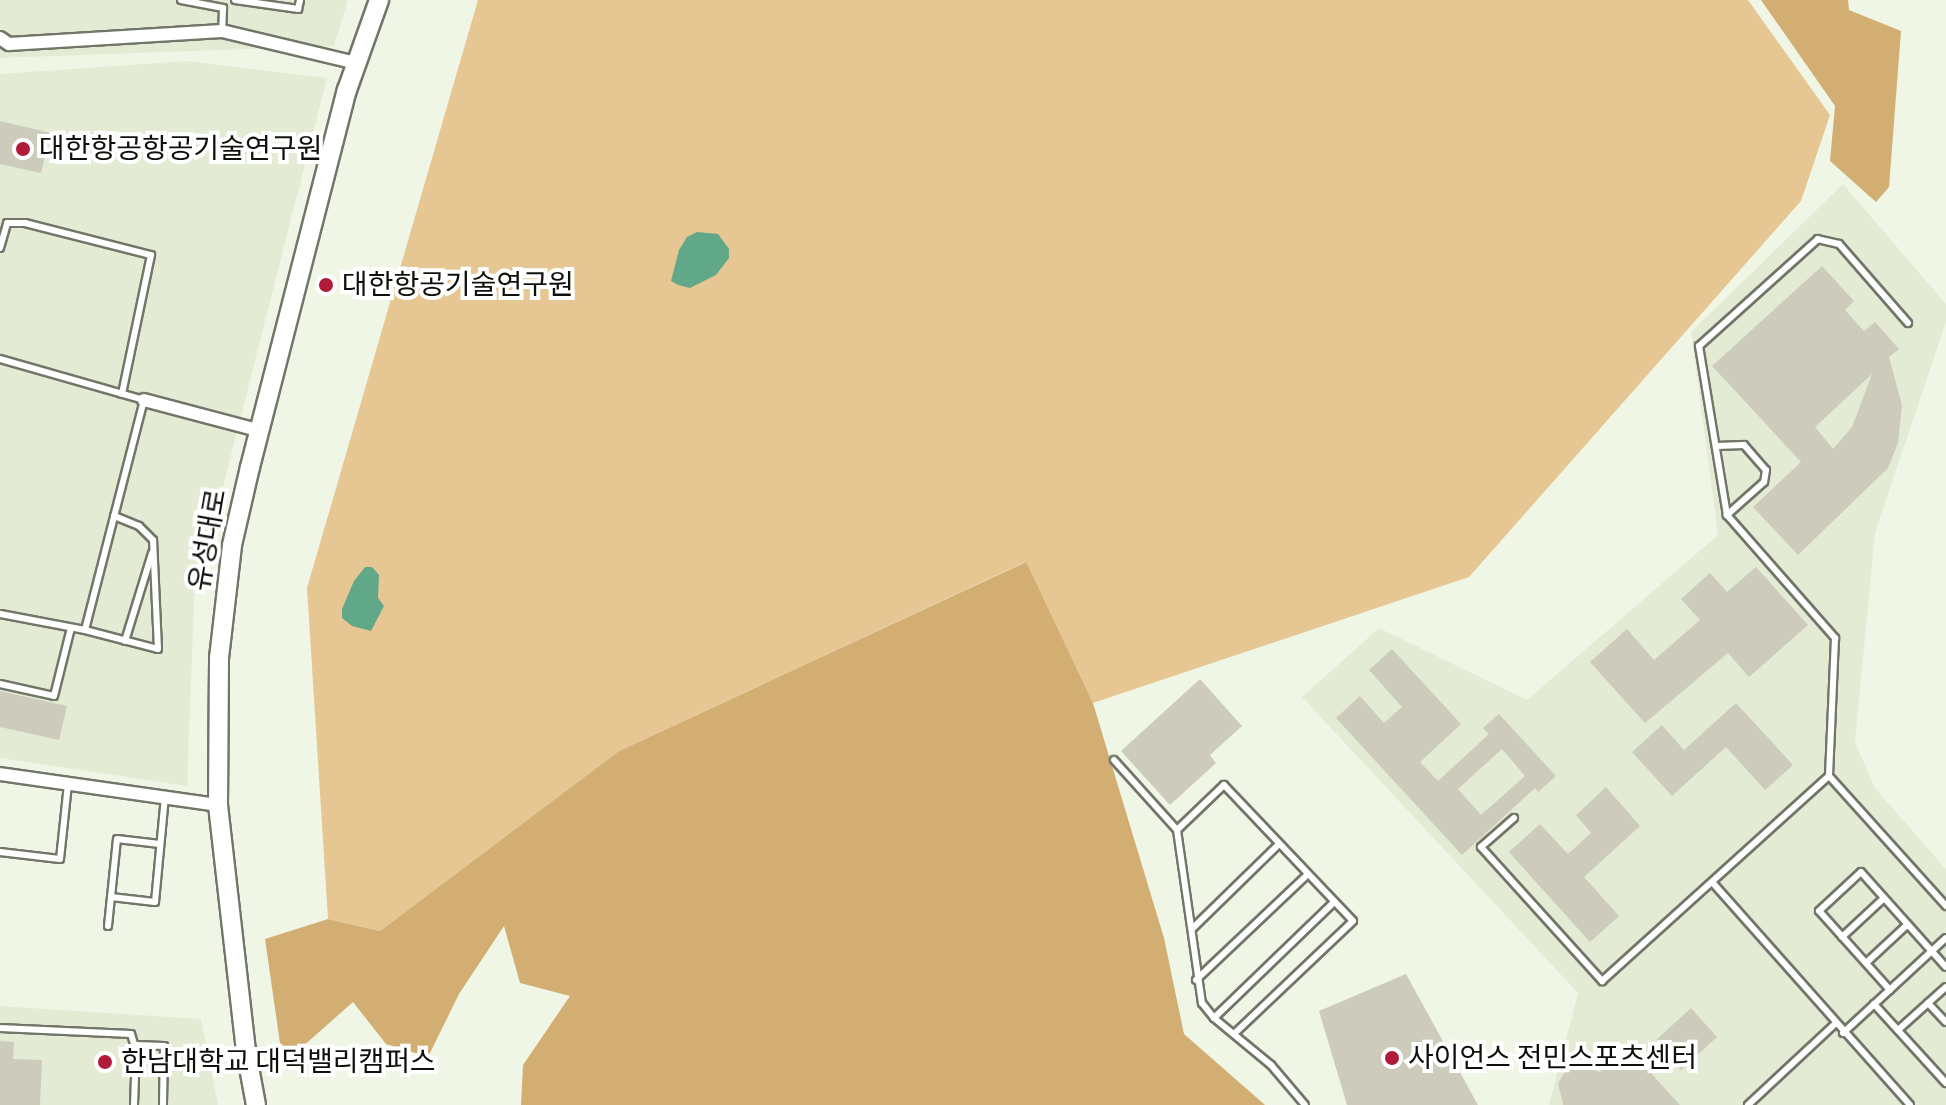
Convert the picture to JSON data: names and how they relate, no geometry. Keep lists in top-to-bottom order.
{
  "streets": {
    "main road": ["유성대로"]
  },
  "places": [
    "대한항공항공기술연구원",
    "대한항공기술연구원",
    "사이언스 전민스포츠센터",
    "한남대학교 대덕밸리캠퍼스"
  ]
}
